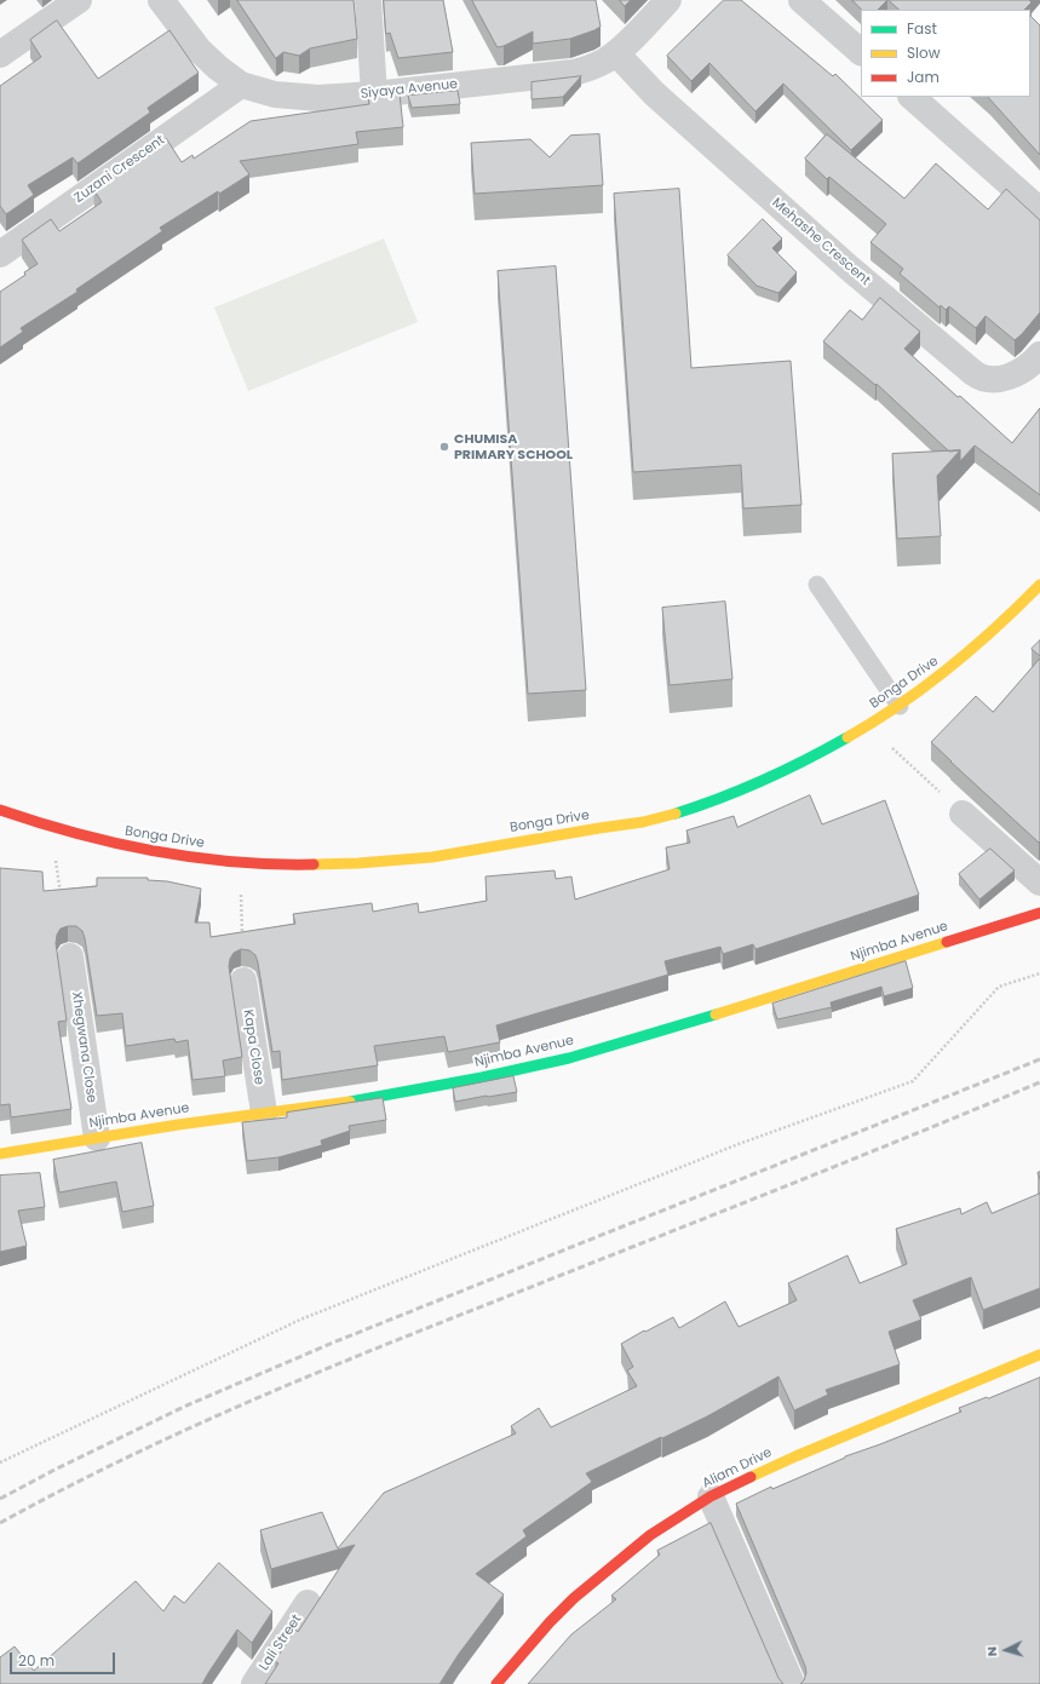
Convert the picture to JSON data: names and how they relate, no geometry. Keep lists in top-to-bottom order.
{
  "streets": {
    "street": [
      "Siyaya Avenue",
      "Zuzani Crescent",
      "Mehashe Crescent",
      "Bonga Drive",
      "Njimba Avenue",
      "Xhegwana Close",
      "Kapa Close",
      "Aliam Drive",
      "Lali Street"
    ]
  },
  "crossings": [
    ["Siyaya Avenue", "Zuzani Crescent"],
    ["Siyaya Avenue", "Mehashe Crescent"],
    ["Njimba Avenue", "Xhegwana Close"],
    ["Njimba Avenue", "Kapa Close"]
  ],
  "places": ["CHUMISA PRIMARY SCHOOL"],
  "legend": ["Fast", "Slow", "Jam"],
  "scale_bar": "20 m",
  "north": "left"
}
